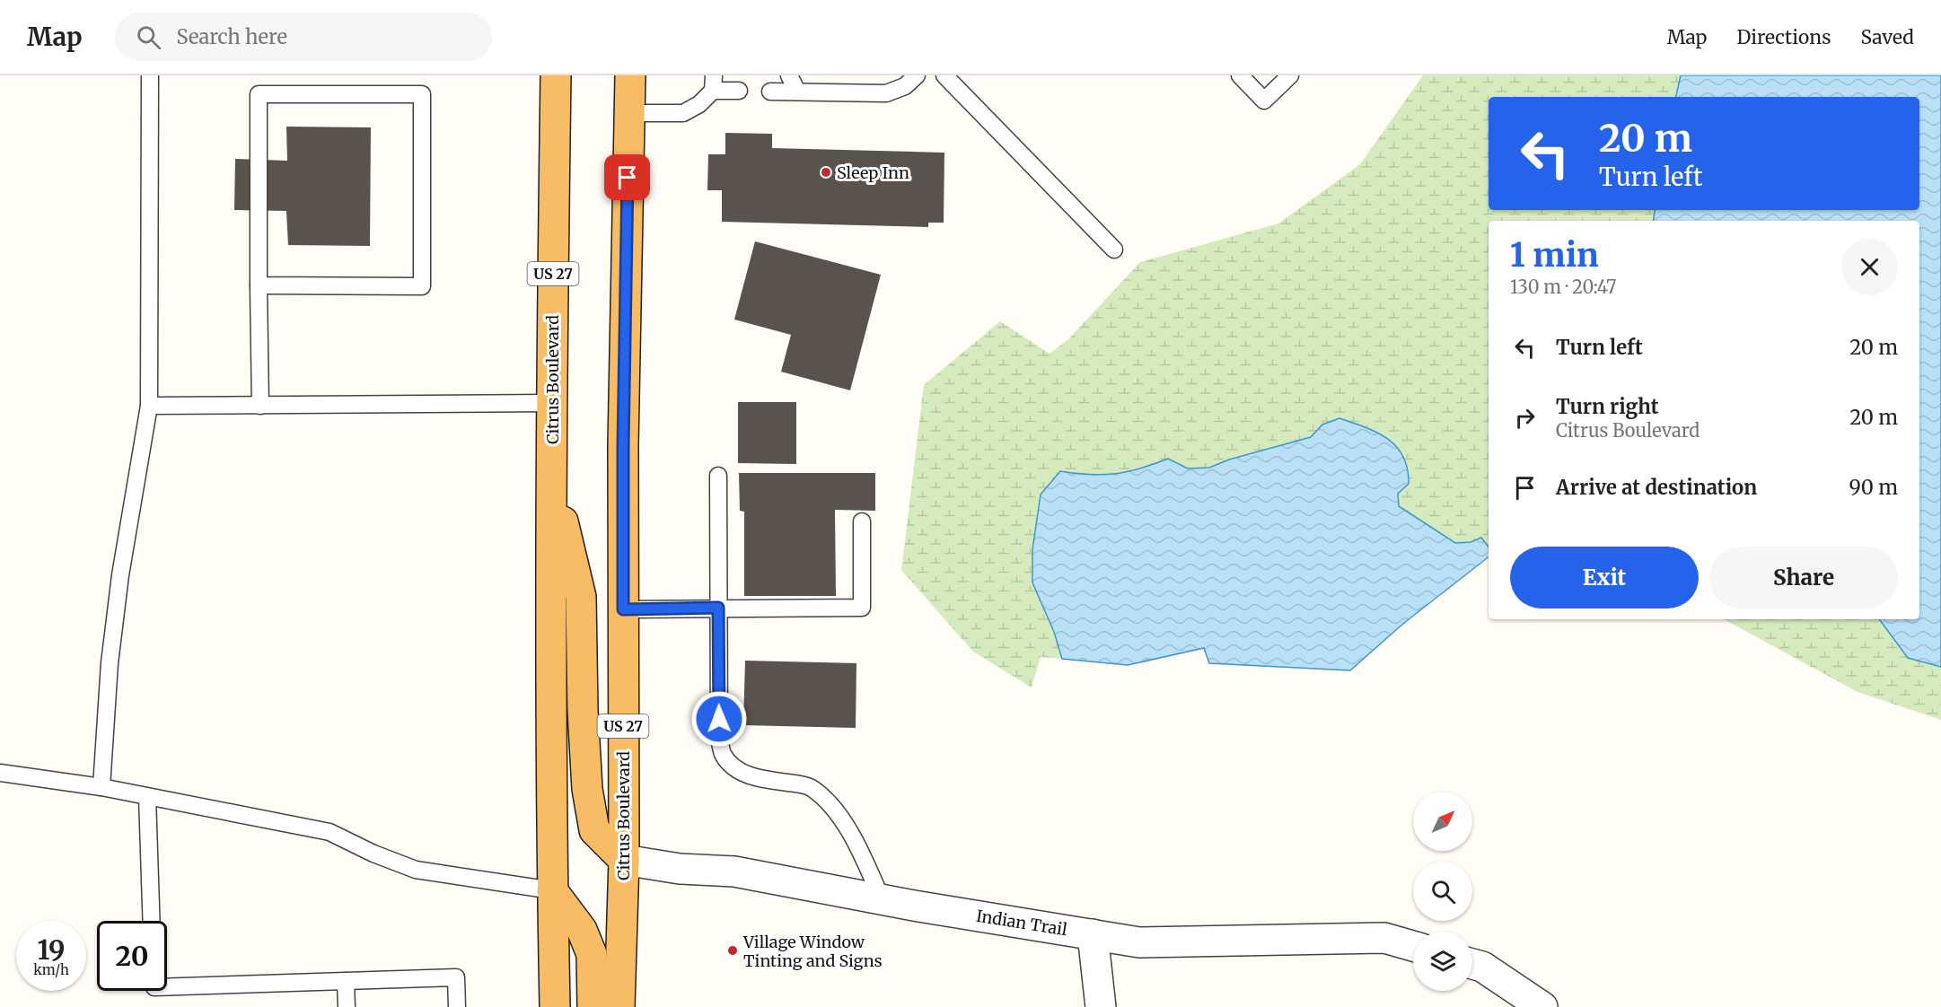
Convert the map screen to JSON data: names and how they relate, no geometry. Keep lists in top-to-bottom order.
{
  "streets": {
    "highway": ["US 27", "Citrus Boulevard"],
    "street": ["Indian Trail"]
  },
  "crossings": [
    ["Citrus Boulevard", "Indian Trail"]
  ],
  "places": ["Sleep Inn", "Village Window Tinting and Signs"],
  "north": "top right",
  "page": {
    "header": "Map",
    "search": "Search here",
    "nav": ["Map", "Directions", "Saved"],
    "turn": ["20 m", "Turn left"],
    "heading": ["1 min", "130 m · 20:47"],
    "list": [
      {
        "name": "Turn left",
        "value": "20 m"
      },
      {
        "name": "Turn right",
        "note": "Citrus Boulevard",
        "value": "20 m"
      },
      {
        "name": "Arrive at destination",
        "value": "90 m"
      }
    ],
    "buttons": ["Exit", "Share"],
    "speed": "19 km/h",
    "limit": "20"
  }
}
